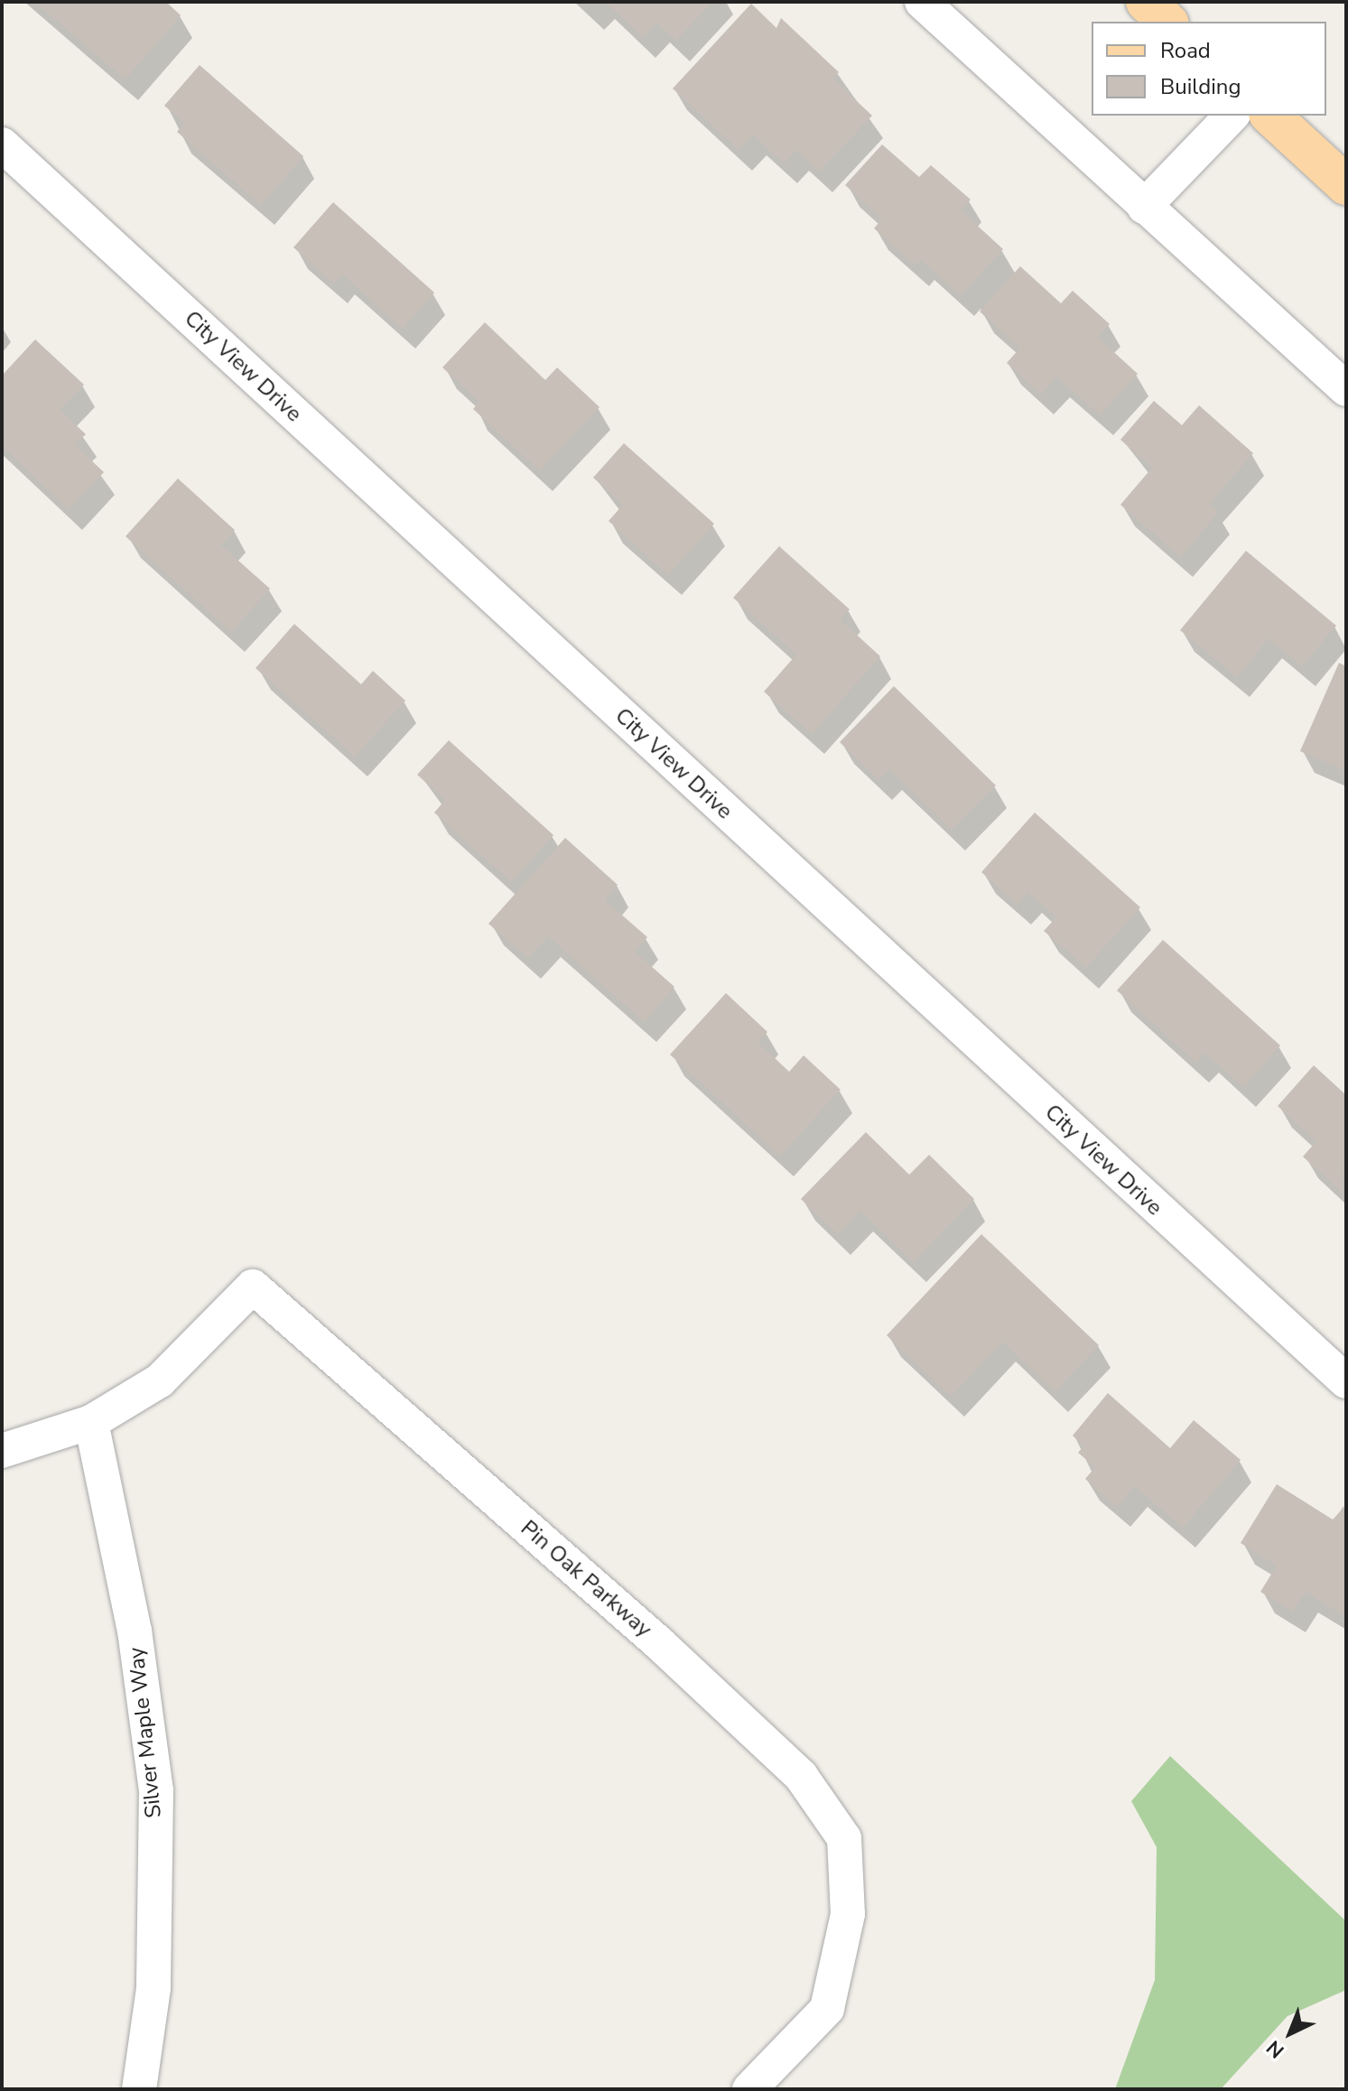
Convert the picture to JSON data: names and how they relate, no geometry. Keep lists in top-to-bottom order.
{
  "streets": {
    "street": ["City View Drive", "Pin Oak Parkway", "Silver Maple Way"]
  },
  "crossings": [
    ["Pin Oak Parkway", "Silver Maple Way"]
  ],
  "legend": ["Road", "Building"],
  "north": "bottom left"
}
